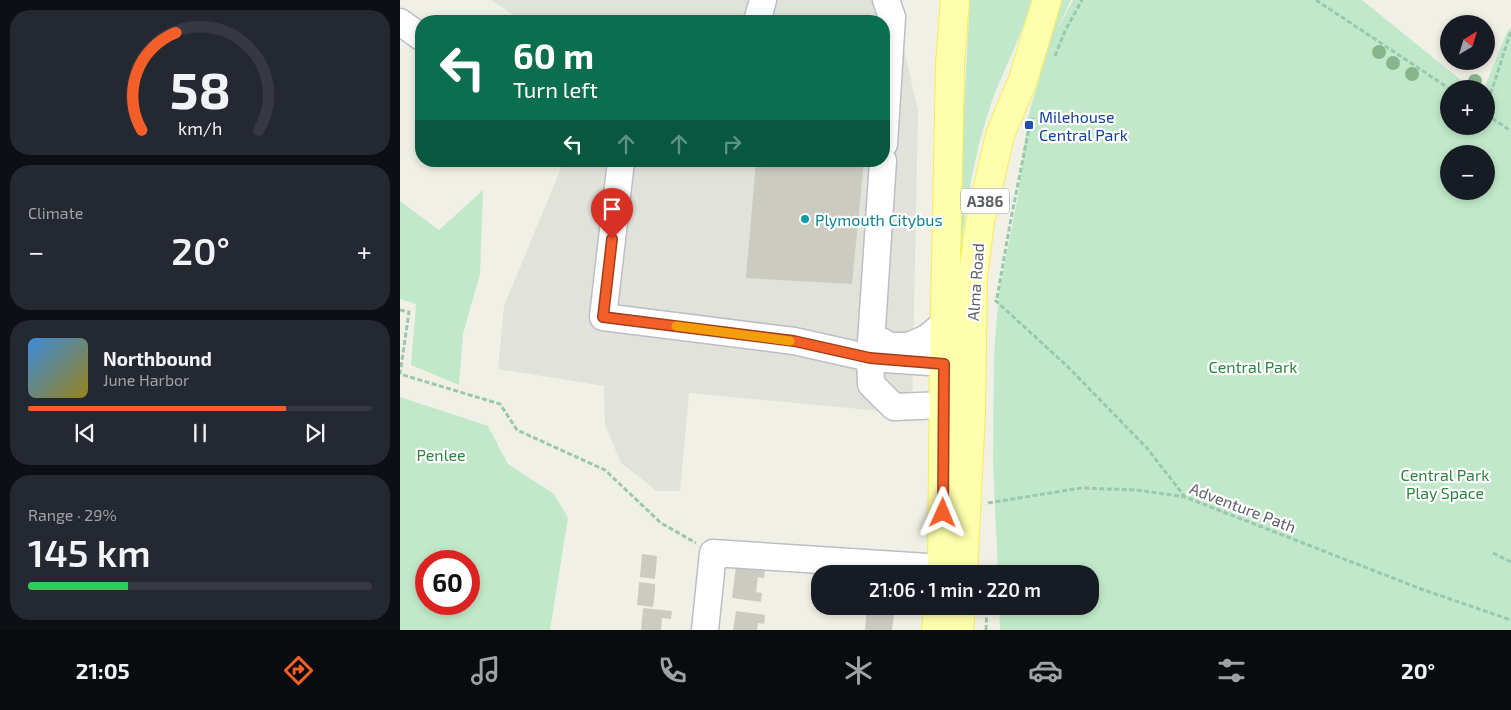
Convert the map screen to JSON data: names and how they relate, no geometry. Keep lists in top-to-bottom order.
{
  "streets": {
    "main road": ["A386", "Alma Road"],
    "path": ["Adventure Path"]
  },
  "crossings": [
    ["Alma Road", "Adventure Path"]
  ],
  "parks": ["Central Park", "Penlee", "Central Park Play Space"],
  "places": {
    "transit": ["Milehouse Central Park"],
    "other": ["Plymouth Citybus"]
  },
  "north": "top right",
  "page": {
    "map_buttons": ["+", "−"],
    "turn": ["60 m", "Turn left"],
    "tile": [
      "Climate",
      ["Range · 29%", "145 km"]
    ],
    "heat": ["−", "20°", "+"],
    "song": ["Northbound", "June Harbor"],
    "limit": "60",
    "trip": "21:06 · 1 min · 220 m",
    "tabs": ["21:05", "20°"],
    "gauge": ["58", "km/h"]
  }
}
